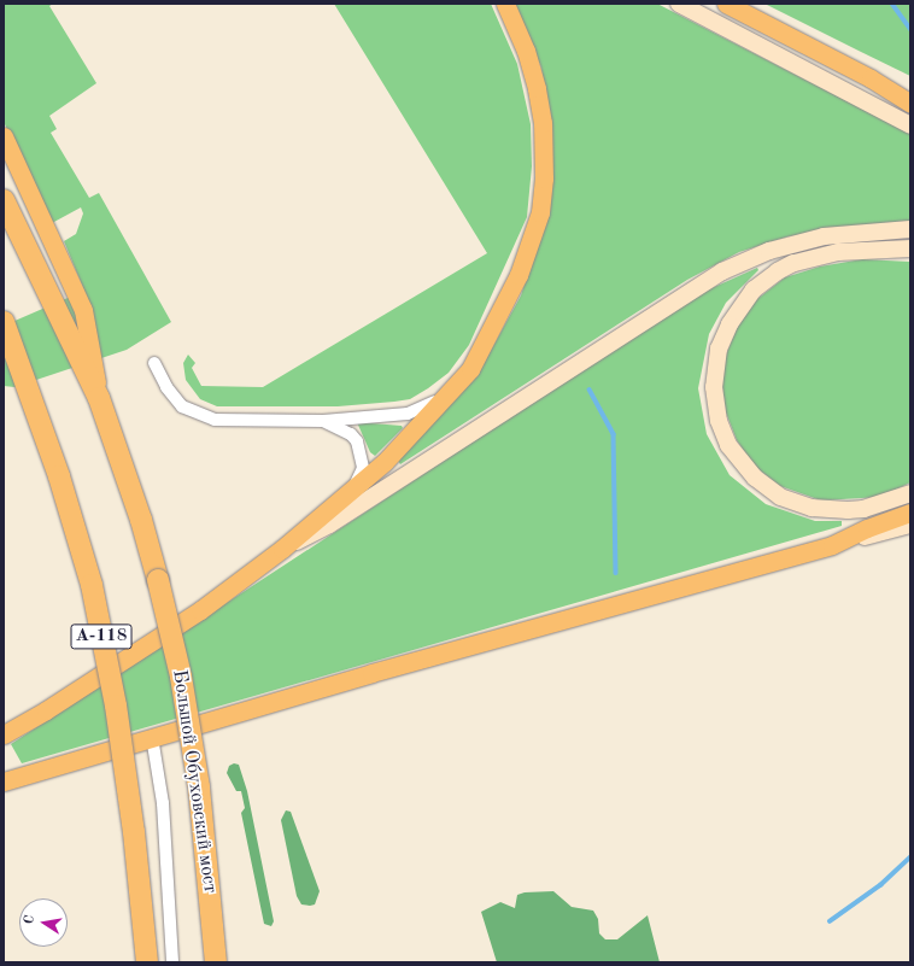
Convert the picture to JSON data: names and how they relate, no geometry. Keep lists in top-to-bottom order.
{
  "streets": {
    "highway": ["А-118", "Большой Обуховский мост"]
  },
  "north": "left"
}
